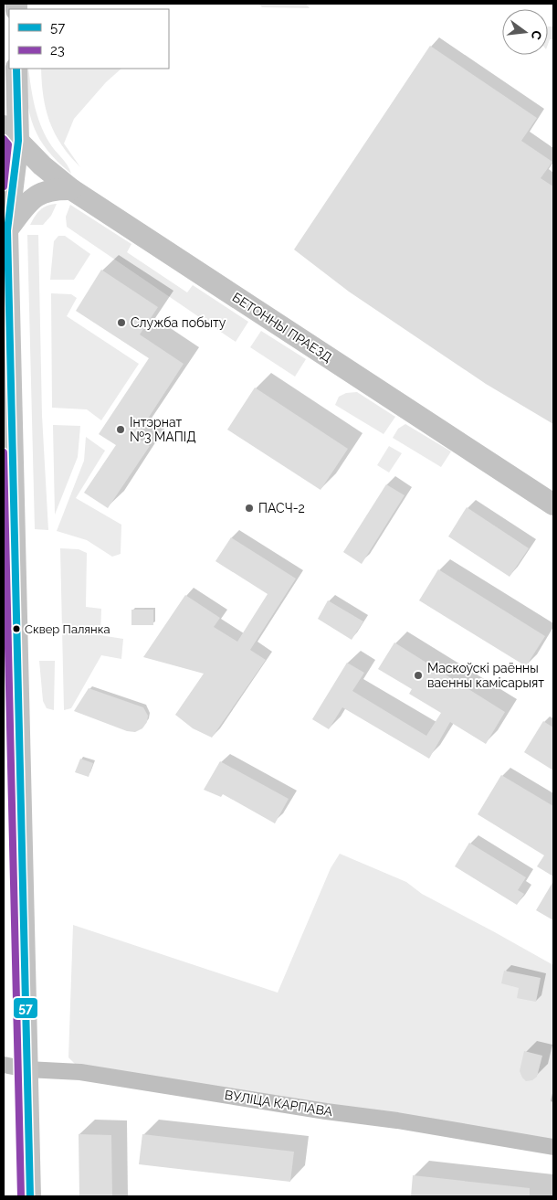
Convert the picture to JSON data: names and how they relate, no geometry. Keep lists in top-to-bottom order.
{
  "streets": {
    "main road": ["БЕТОННЫ ПРАЕЗД"],
    "street": ["ВУЛІЦА КАРПАВА"]
  },
  "places": [
    "Служба побыту",
    "Інтэрнат №3 МАПІД",
    "ПАСЧ-2",
    "Сквер Палянка",
    "Маскоўскі раённы ваенны камісарыят"
  ],
  "lines": ["transit line 57", "transit line 23"],
  "legend": ["57", "23"],
  "north": "right"
}
